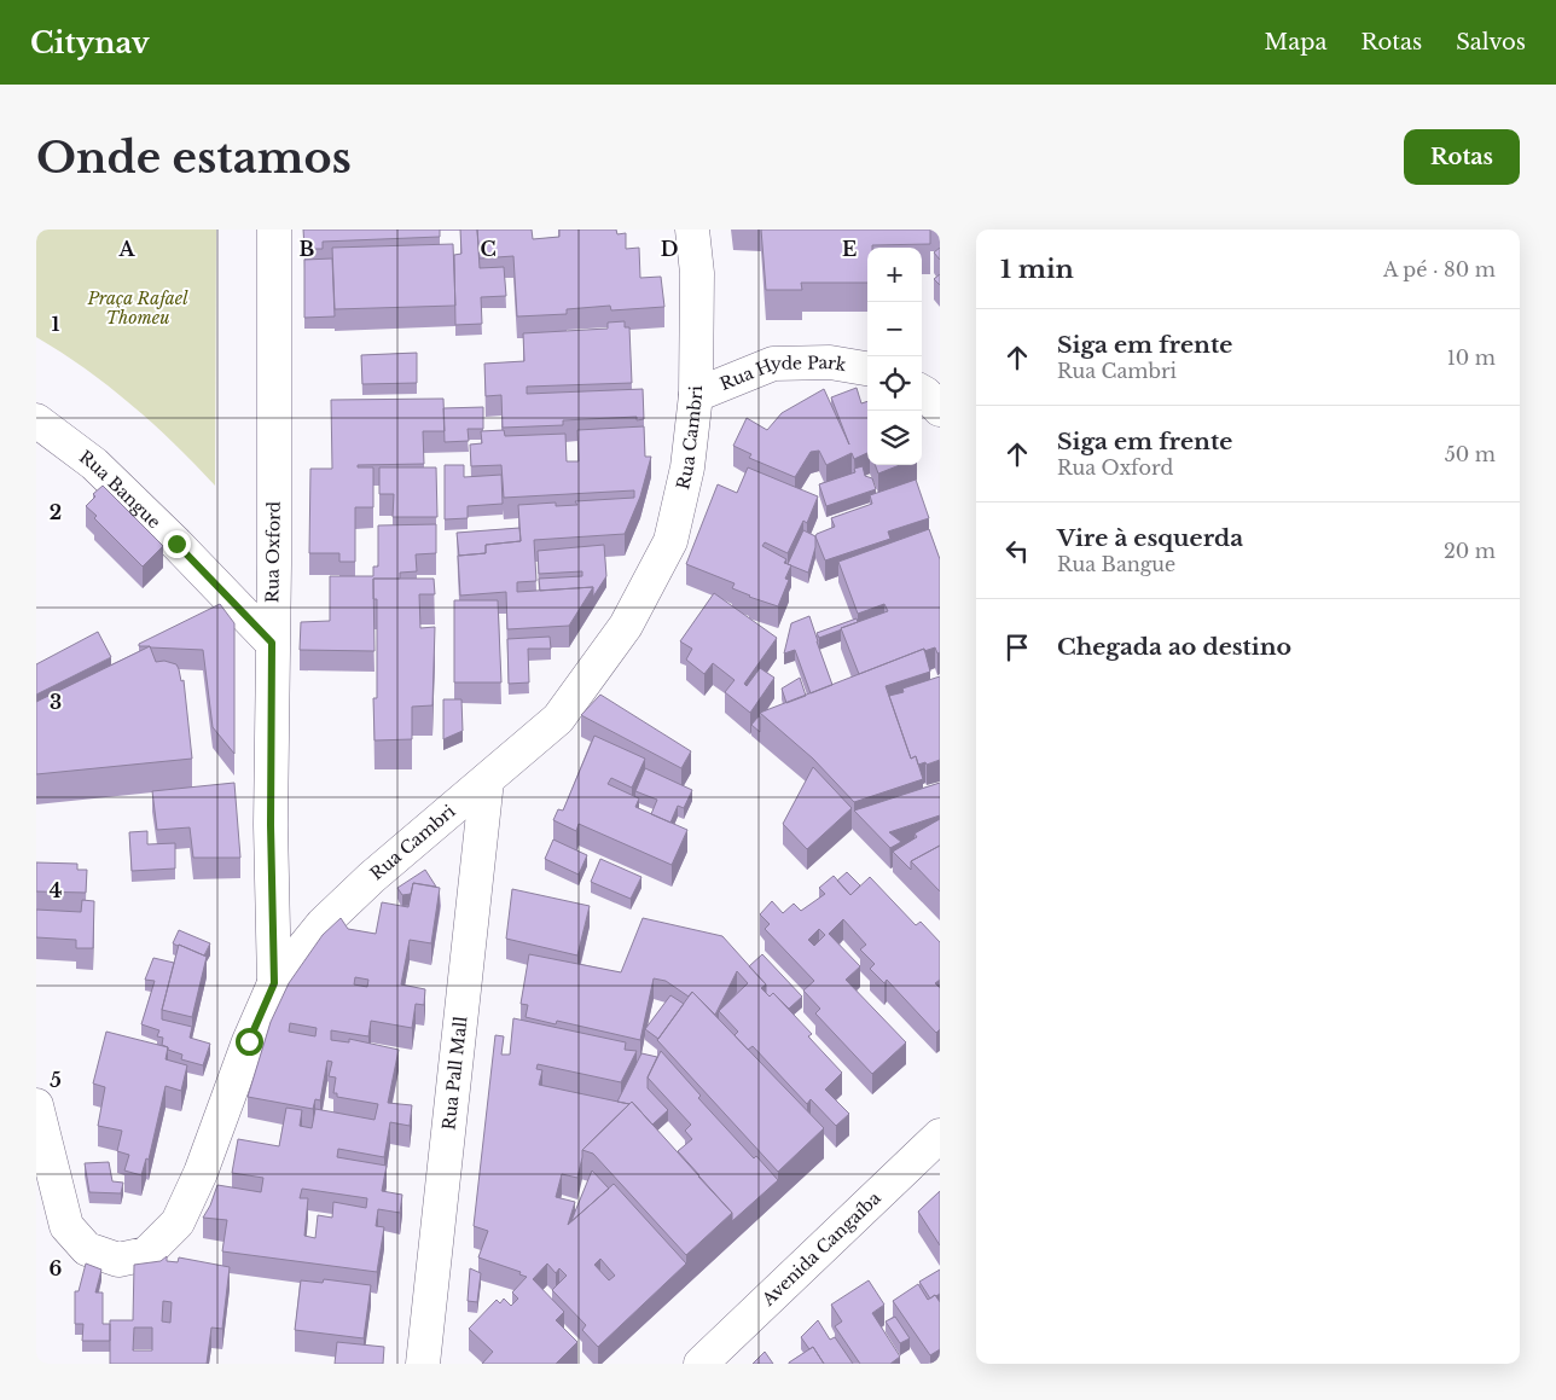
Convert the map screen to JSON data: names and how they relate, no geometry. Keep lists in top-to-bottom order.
{
  "streets": {
    "street": [
      "Rua Hyde Park",
      "Rua Cambri",
      "Rua Bangue",
      "Rua Oxford",
      "Rua Pall Mall",
      "Avenida Cangaíba"
    ]
  },
  "crossings": [
    ["Rua Hyde Park", "Rua Cambri"],
    ["Rua Cambri", "Rua Oxford"],
    ["Rua Cambri", "Rua Pall Mall"],
    ["Rua Bangue", "Rua Oxford"]
  ],
  "parks": ["Praça Rafael Thomeu"],
  "page": {
    "header": "Citynav",
    "nav": ["Mapa", "Rotas", "Salvos"],
    "buttons": "Rotas",
    "title": "Onde estamos",
    "heading": ["1 min", "A pé · 80 m"],
    "map_buttons": ["+", "−"],
    "list": [
      ["Siga em frente", "Rua Cambri", "10 m"],
      ["Siga em frente", "Rua Oxford", "50 m"],
      ["Vire à esquerda", "Rua Bangue", "20 m"],
      "Chegada ao destino"
    ]
  },
  "grid": {
    "columns": [
      "A",
      "B",
      "C",
      "D",
      "E"
    ],
    "rows": [
      "1",
      "2",
      "3",
      "4",
      "5",
      "6"
    ]
  }
}
